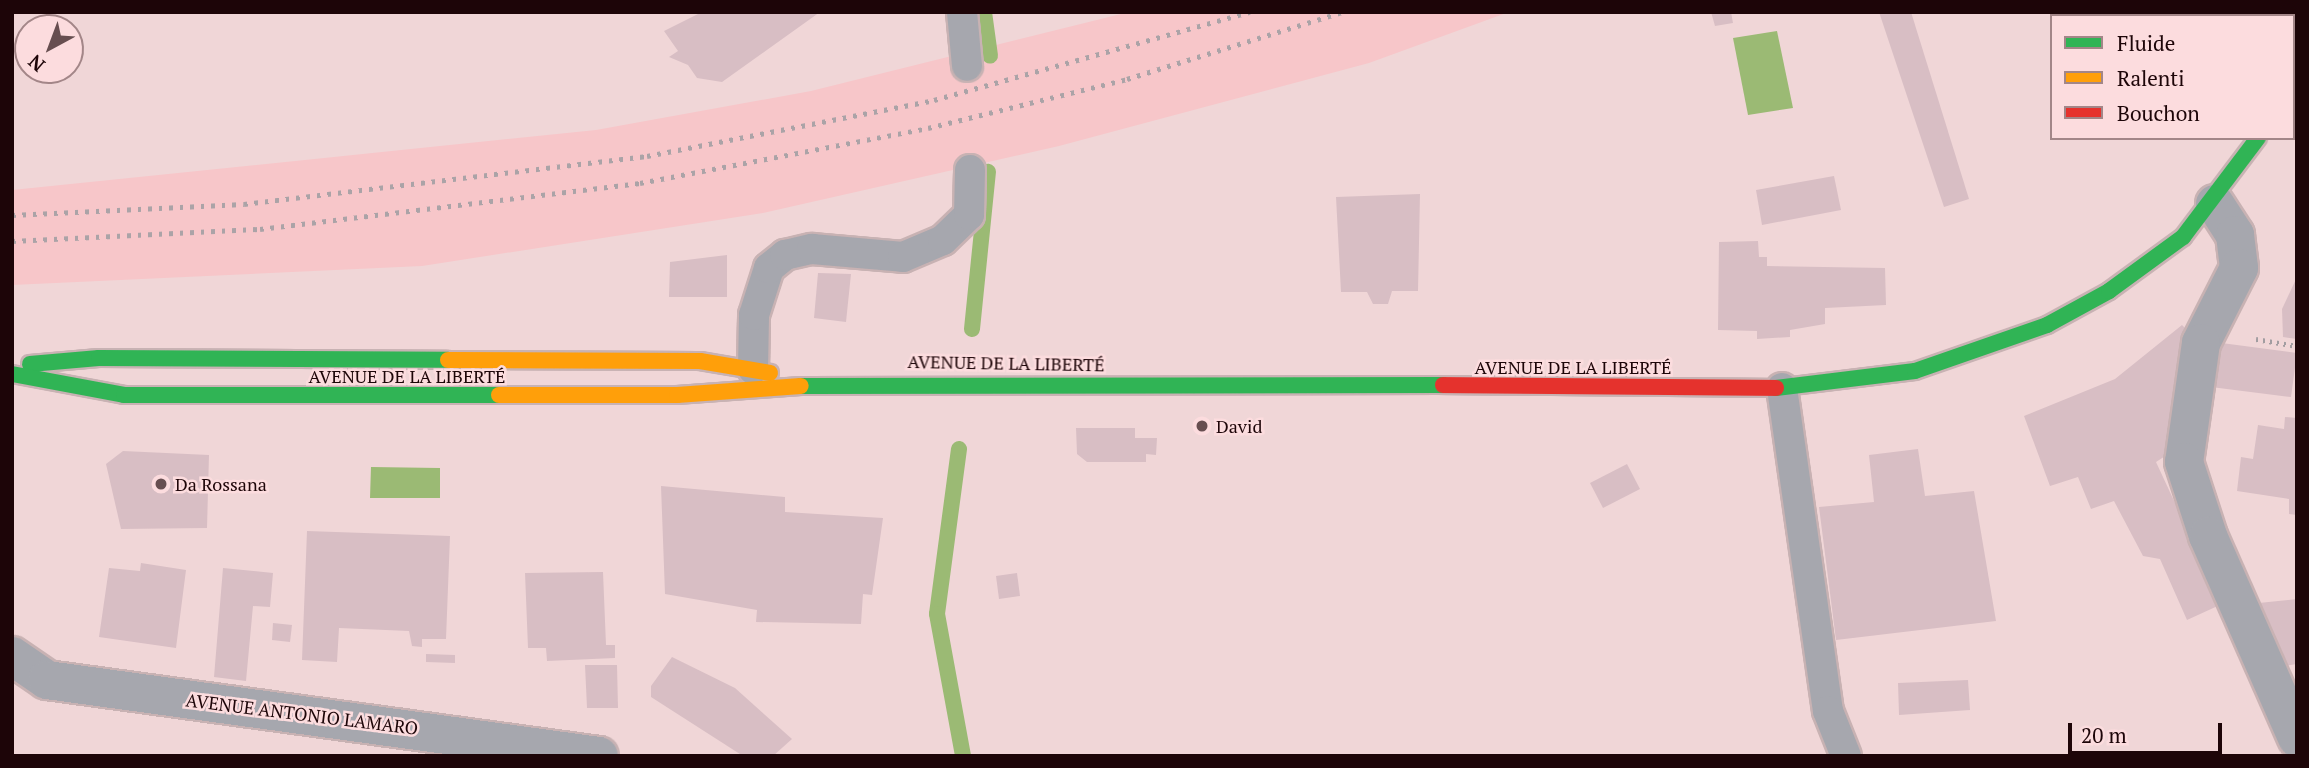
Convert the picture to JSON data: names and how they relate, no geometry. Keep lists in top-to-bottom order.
{
  "streets": {
    "main road": ["AVENUE DE LA LIBERTÉ"],
    "street": ["AVENUE ANTONIO LAMARO"]
  },
  "places": ["David", "Da Rossana"],
  "legend": ["Fluide", "Ralenti", "Bouchon"],
  "scale_bar": "20 m",
  "north": "bottom left"
}
